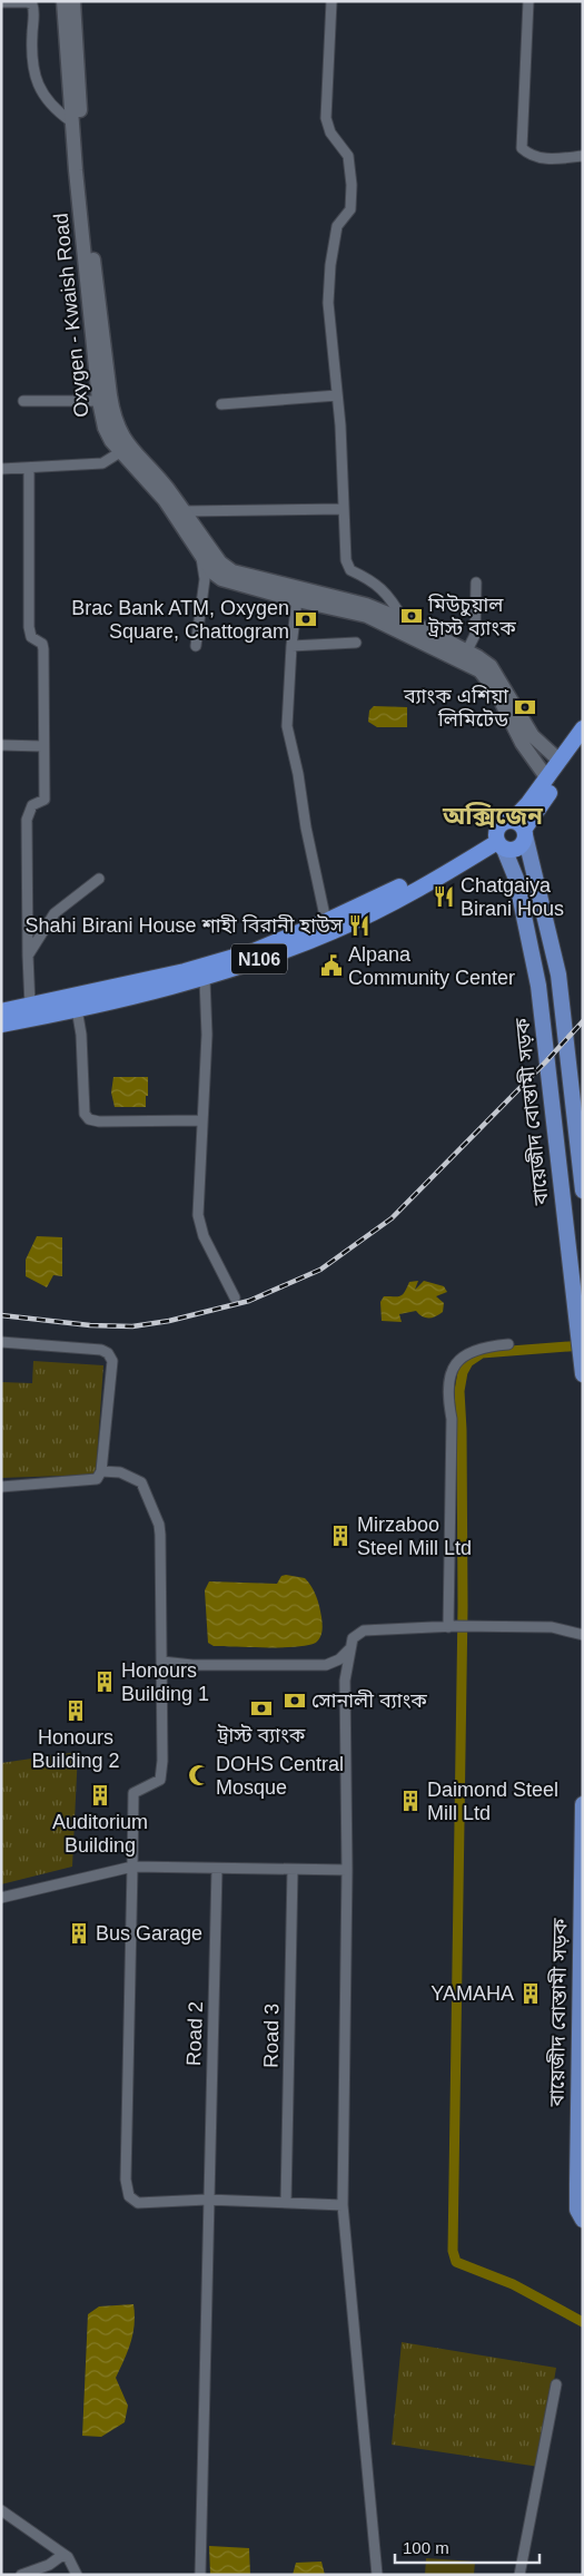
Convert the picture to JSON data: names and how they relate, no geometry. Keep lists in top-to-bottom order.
{
  "streets": {
    "highway": ["N106"],
    "main road": ["Oxygen - Kwaish Road", "বায়েজীদ বোস্তামী সড়ক"],
    "street": ["Road 2", "Road 3"]
  },
  "crossings": [
    ["Oxygen - Kwaish Road", "N106"],
    ["N106", "বায়েজীদ বোস্তামী সড়ক"]
  ],
  "districts": ["অক্সিজেন"],
  "places": {
    "bank": [
      "মিউচুয়াল ট্রাস্ট ব্যাংক",
      "Brac Bank ATM, Oxygen Square, Chattogram",
      "ব্যাংক এশিয়া লিমিটেড",
      "সোনালী ব্যাংক",
      "ট্রাস্ট ব্যাংক"
    ],
    "restaurant": ["Chatgaiya Birani Hous", "Shahi Birani House শাহী বিরানী হাউস"],
    "public building": ["Alpana Community Center"],
    "building": [
      "Mirzaboo Steel Mill Ltd",
      "Honours Building 1",
      "Honours Building 2",
      "Auditorium Building",
      "Daimond Steel Mill Ltd",
      "Bus Garage",
      "YAMAHA"
    ],
    "mosque": ["DOHS Central Mosque"]
  },
  "scale_bar": "100 m"
}
